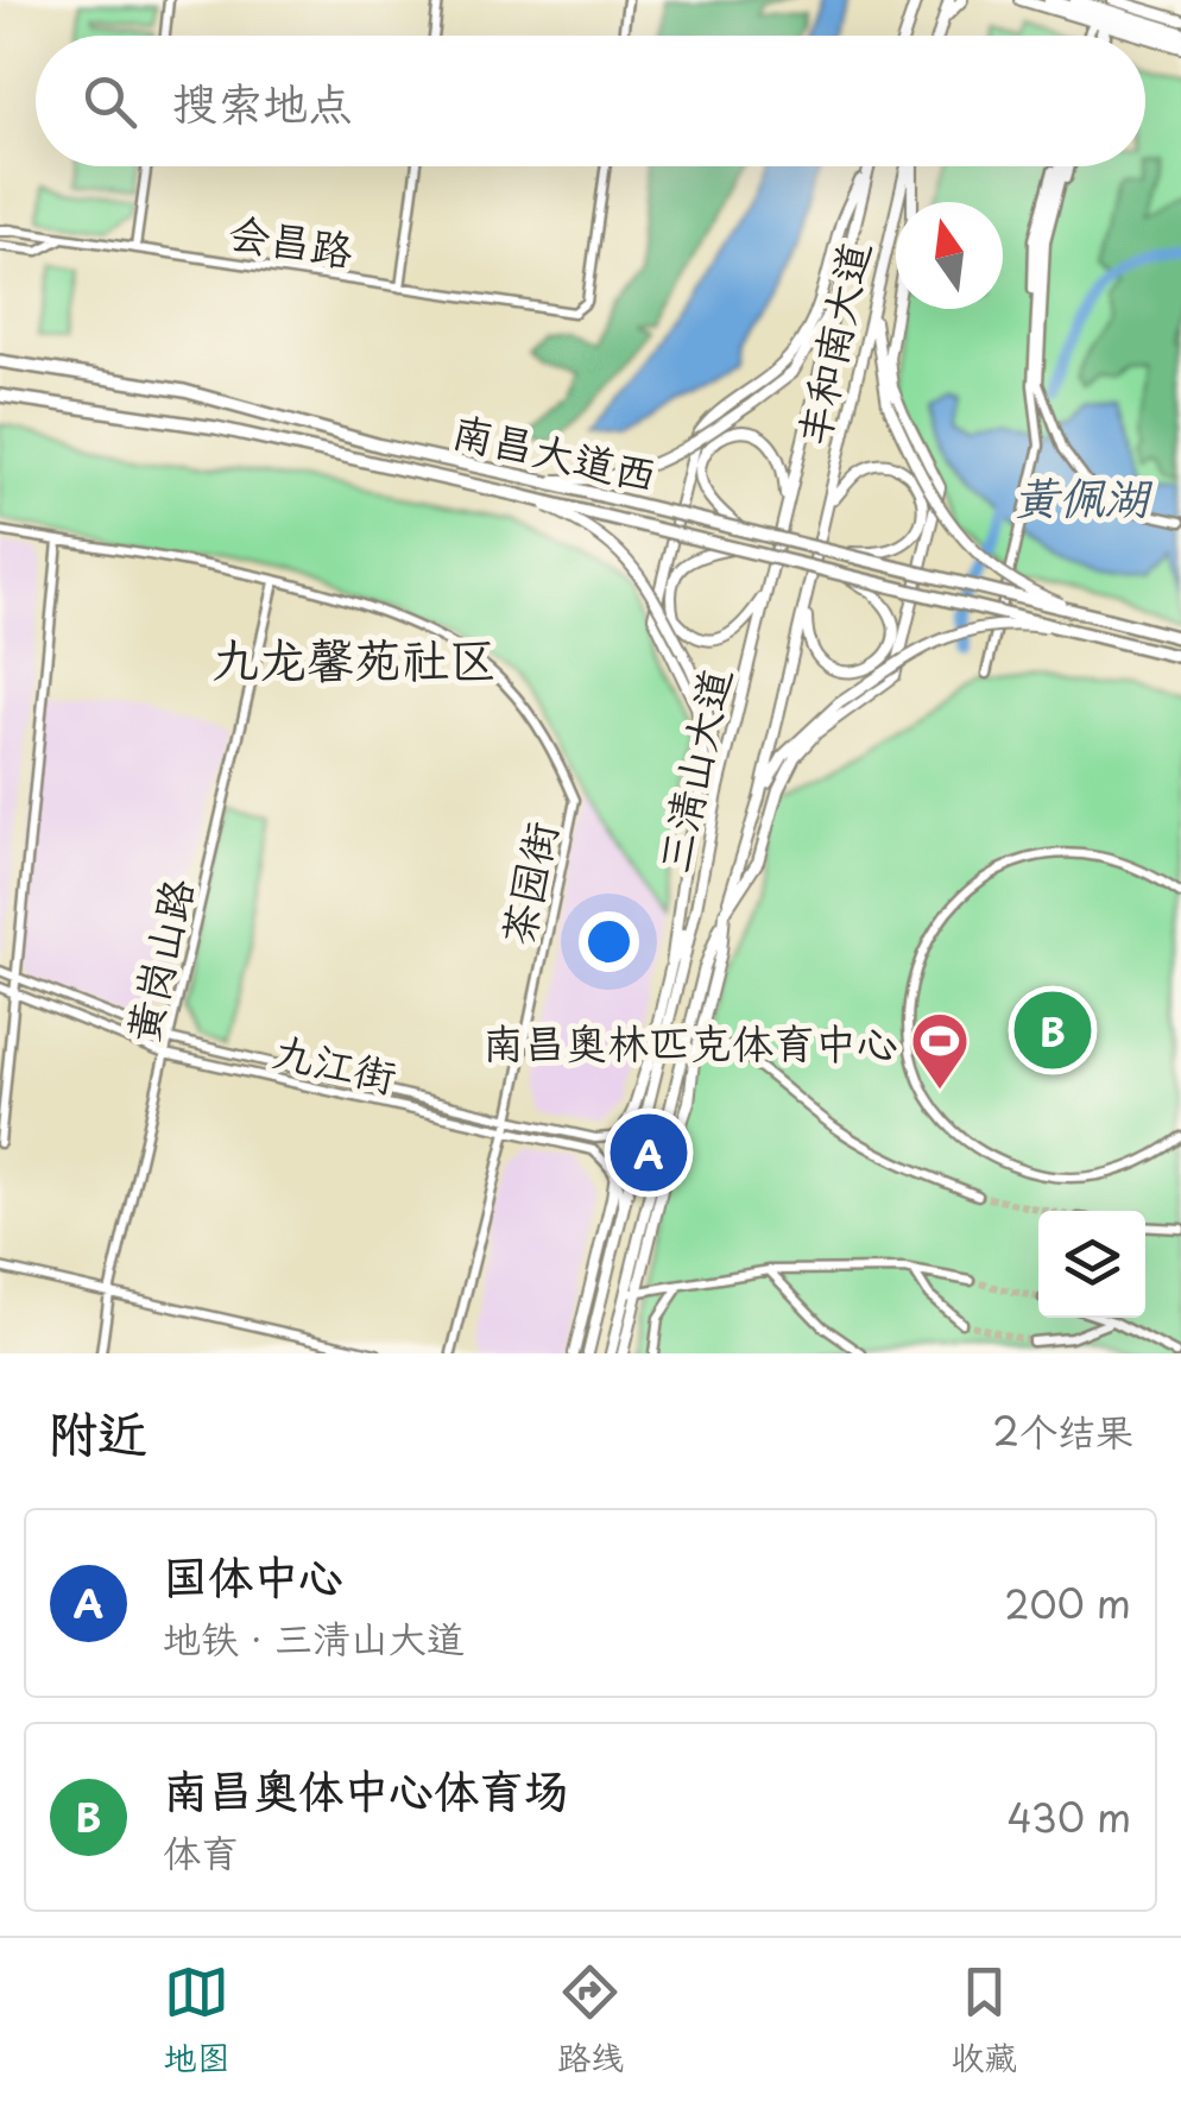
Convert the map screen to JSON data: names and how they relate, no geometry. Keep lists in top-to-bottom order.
{
  "streets": {
    "highway": ["南昌大道西"],
    "main road": ["丰和南大道", "三清山大道"],
    "street": [
      "会昌路",
      "茶园街",
      "黄岗山路",
      "九江街"
    ]
  },
  "crossings": [
    ["丰和南大道", "三清山大道"],
    ["茶园街", "黄岗山路"],
    ["茶园街", "九江街"],
    ["黄岗山路", "九江街"]
  ],
  "districts": ["九龙馨苑社区"],
  "water": ["黄佩湖"],
  "places": {
    "sports": ["南昌奥林匹克体育中心"]
  },
  "north": "top",
  "page": {
    "search": "搜索地点",
    "pins": ["B", "A"],
    "heading": ["附近", "2个结果"],
    "list": [
      {
        "mark": "A",
        "name": "国体中心",
        "note": "地铁 · 三清山大道",
        "value": "200 m"
      },
      {
        "mark": "B",
        "name": "南昌奥体中心体育场",
        "note": "体育",
        "value": "430 m"
      }
    ],
    "nav": ["地图", "路线", "收藏"]
  }
}
